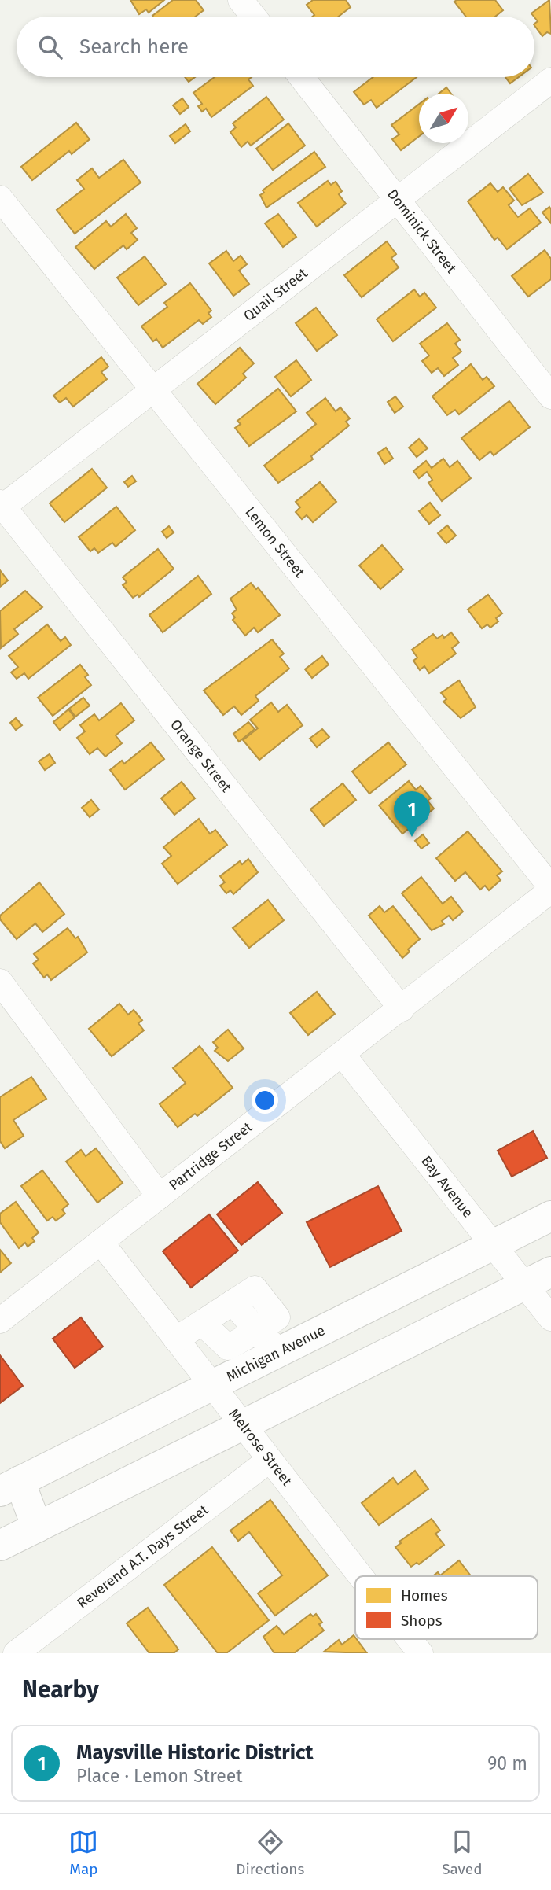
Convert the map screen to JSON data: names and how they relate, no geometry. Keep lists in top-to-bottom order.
{
  "streets": {
    "main road": ["Michigan Avenue"],
    "street": [
      "Dominick Street",
      "Quail Street",
      "Lemon Street",
      "Orange Street",
      "Partridge Street",
      "Bay Avenue",
      "Melrose Street",
      "Reverend A.T. Days Street"
    ]
  },
  "crossings": [
    ["Dominick Street", "Quail Street"],
    ["Quail Street", "Lemon Street"],
    ["Quail Street", "Orange Street"],
    ["Lemon Street", "Partridge Street"],
    ["Orange Street", "Partridge Street"],
    ["Partridge Street", "Bay Avenue"],
    ["Partridge Street", "Melrose Street"],
    ["Bay Avenue", "Michigan Avenue"],
    ["Michigan Avenue", "Melrose Street"],
    ["Melrose Street", "Reverend A.T. Days Street"]
  ],
  "legend": ["Homes", "Shops"],
  "north": "top right",
  "page": {
    "search": "Search here",
    "pins": "1",
    "heading": "Nearby",
    "list": [
      {
        "mark": "1",
        "name": "Maysville Historic District",
        "note": "Place · Lemon Street",
        "value": "90 m"
      }
    ],
    "nav": ["Map", "Directions", "Saved"]
  }
}
